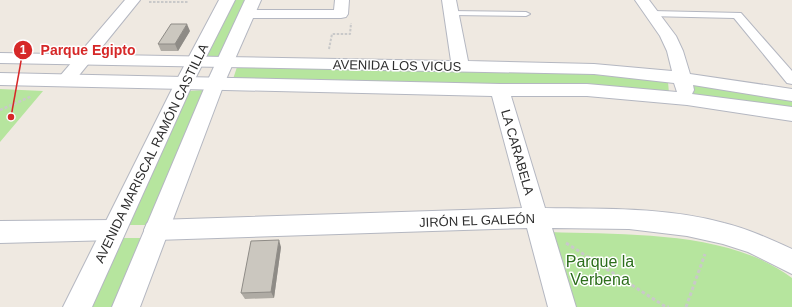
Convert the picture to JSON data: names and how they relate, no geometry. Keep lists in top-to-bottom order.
{
  "streets": {
    "main road": ["AVENIDA LOS VICUS", "AVENIDA MARISCAL RAMÓN CASTILLA"],
    "street": ["LA CARABELA", "JIRÓN EL GALEÓN"]
  },
  "crossings": [
    ["AVENIDA LOS VICUS", "LA CARABELA"],
    ["AVENIDA LOS VICUS", "AVENIDA MARISCAL RAMÓN CASTILLA"],
    ["LA CARABELA", "JIRÓN EL GALEÓN"],
    ["AVENIDA MARISCAL RAMÓN CASTILLA", "JIRÓN EL GALEÓN"]
  ],
  "parks": ["Parque la Verbena"],
  "places": ["Parque Egipto"]
}
